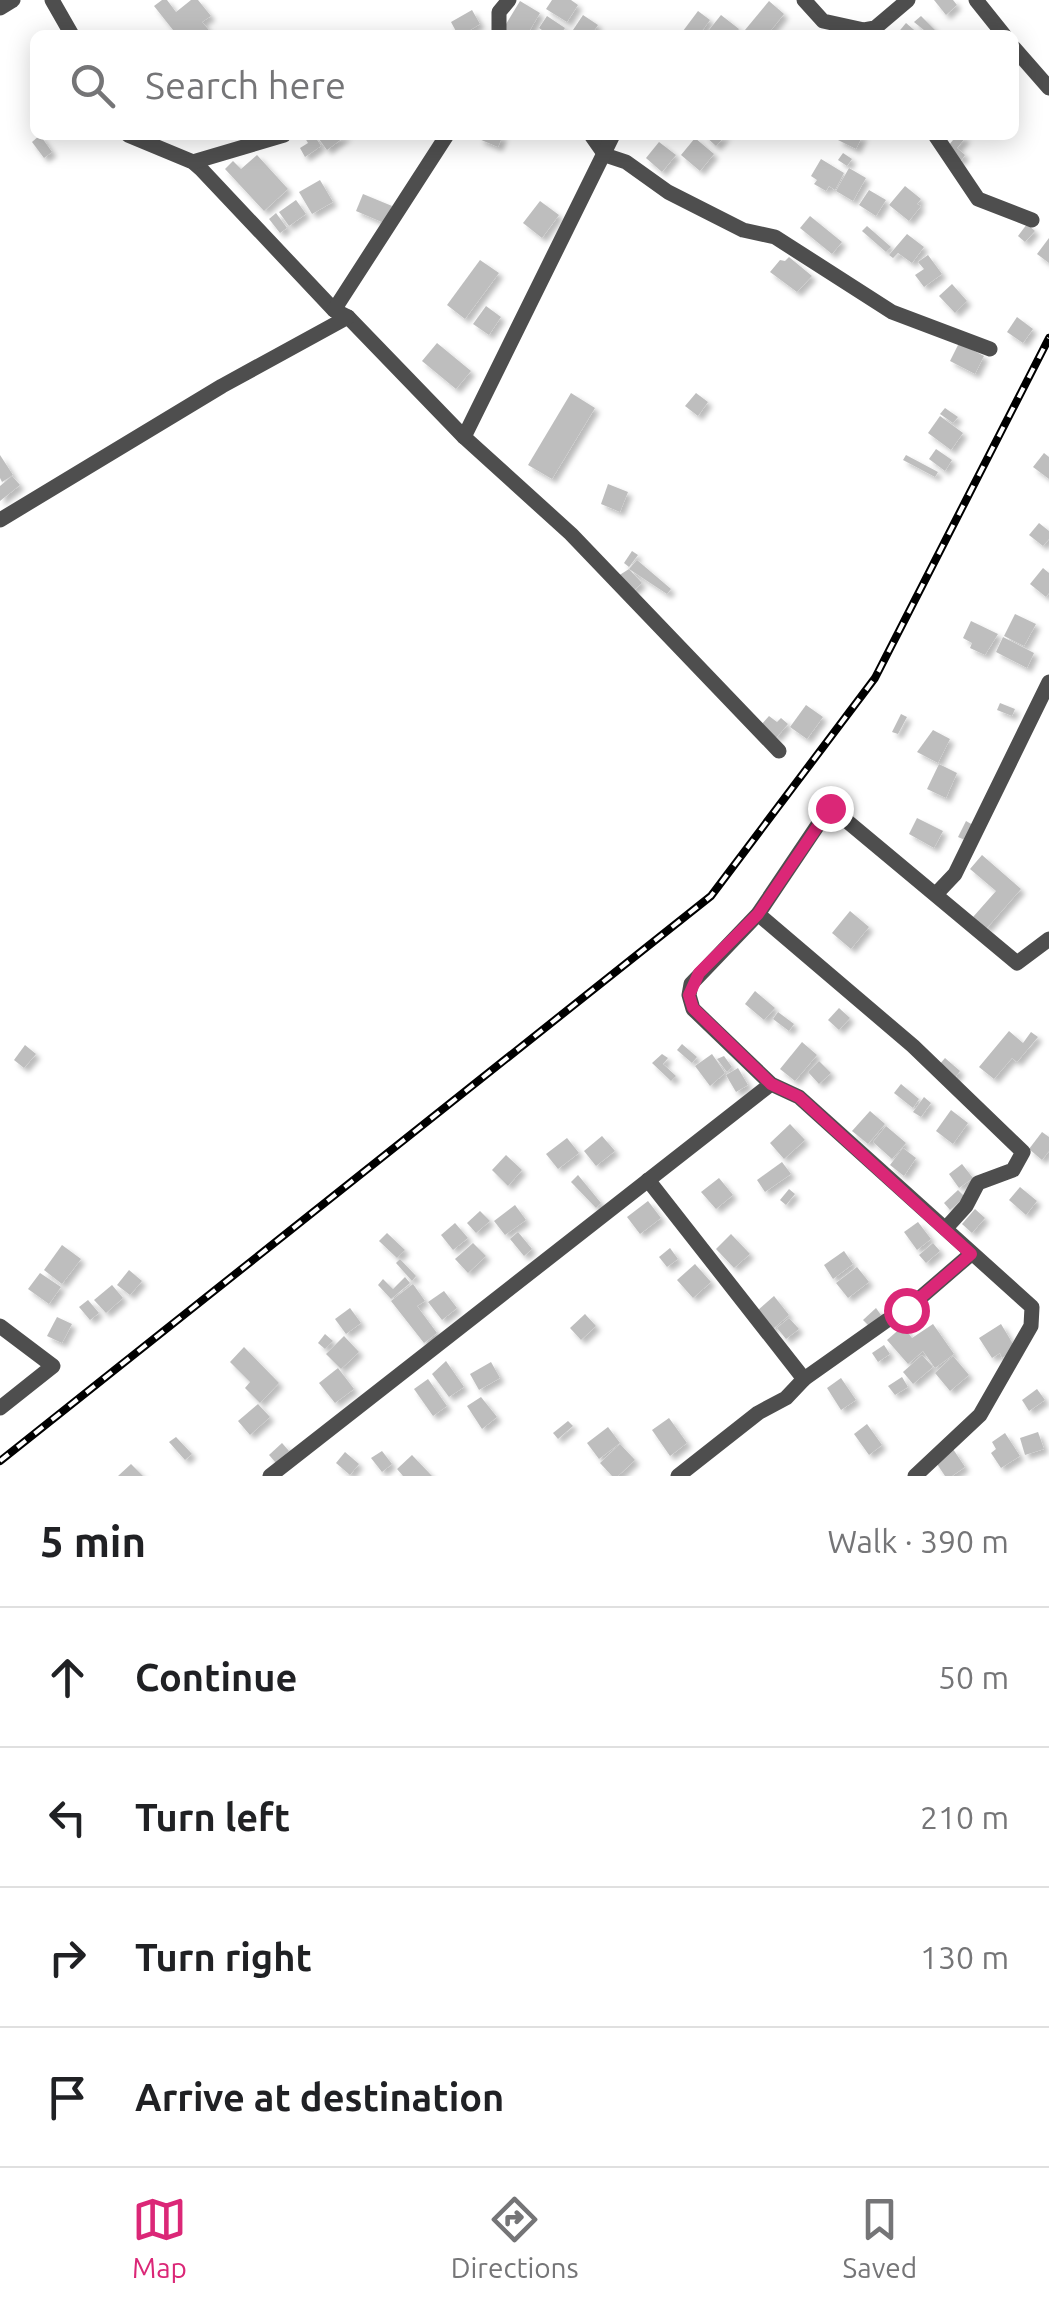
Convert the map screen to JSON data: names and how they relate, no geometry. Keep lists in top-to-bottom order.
{
  "page": {
    "search": "Search here",
    "heading": ["5 min", "Walk · 390 m"],
    "list": [
      ["Continue", "50 m"],
      ["Turn left", "210 m"],
      ["Turn right", "130 m"],
      "Arrive at destination"
    ],
    "nav": ["Map", "Directions", "Saved"]
  }
}
